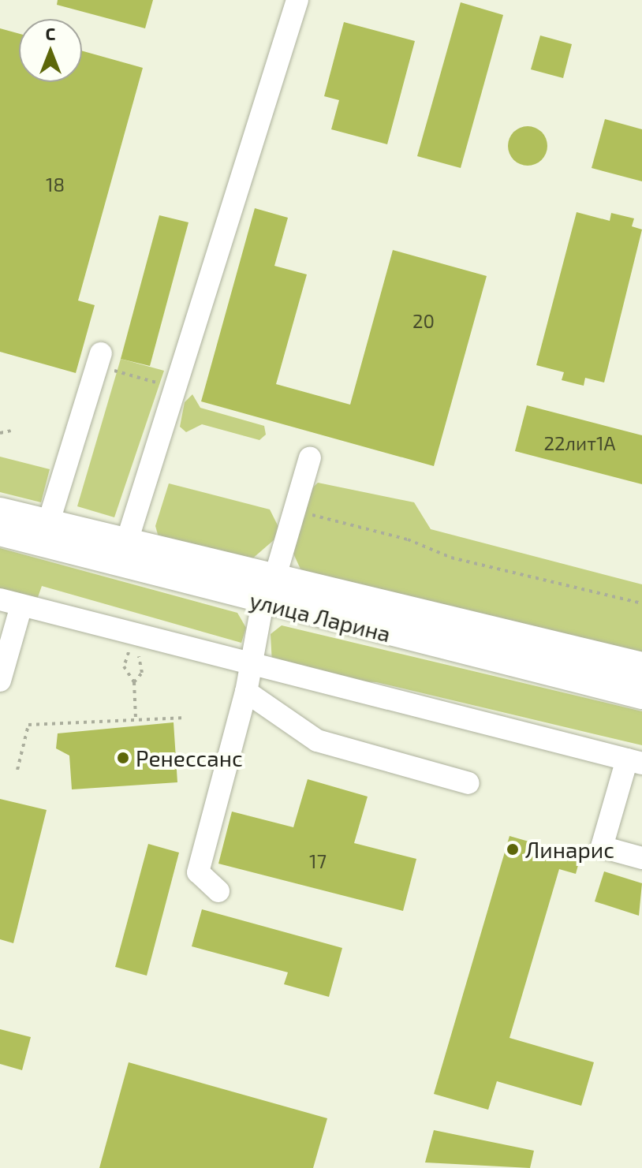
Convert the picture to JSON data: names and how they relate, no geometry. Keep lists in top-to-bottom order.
{
  "streets": {
    "main road": ["улица Ларина"]
  },
  "places": ["Ренессанс", "Линарис"],
  "house_numbers": [
    "18",
    "20",
    "22лит1А",
    "17"
  ],
  "north": "top"
}
